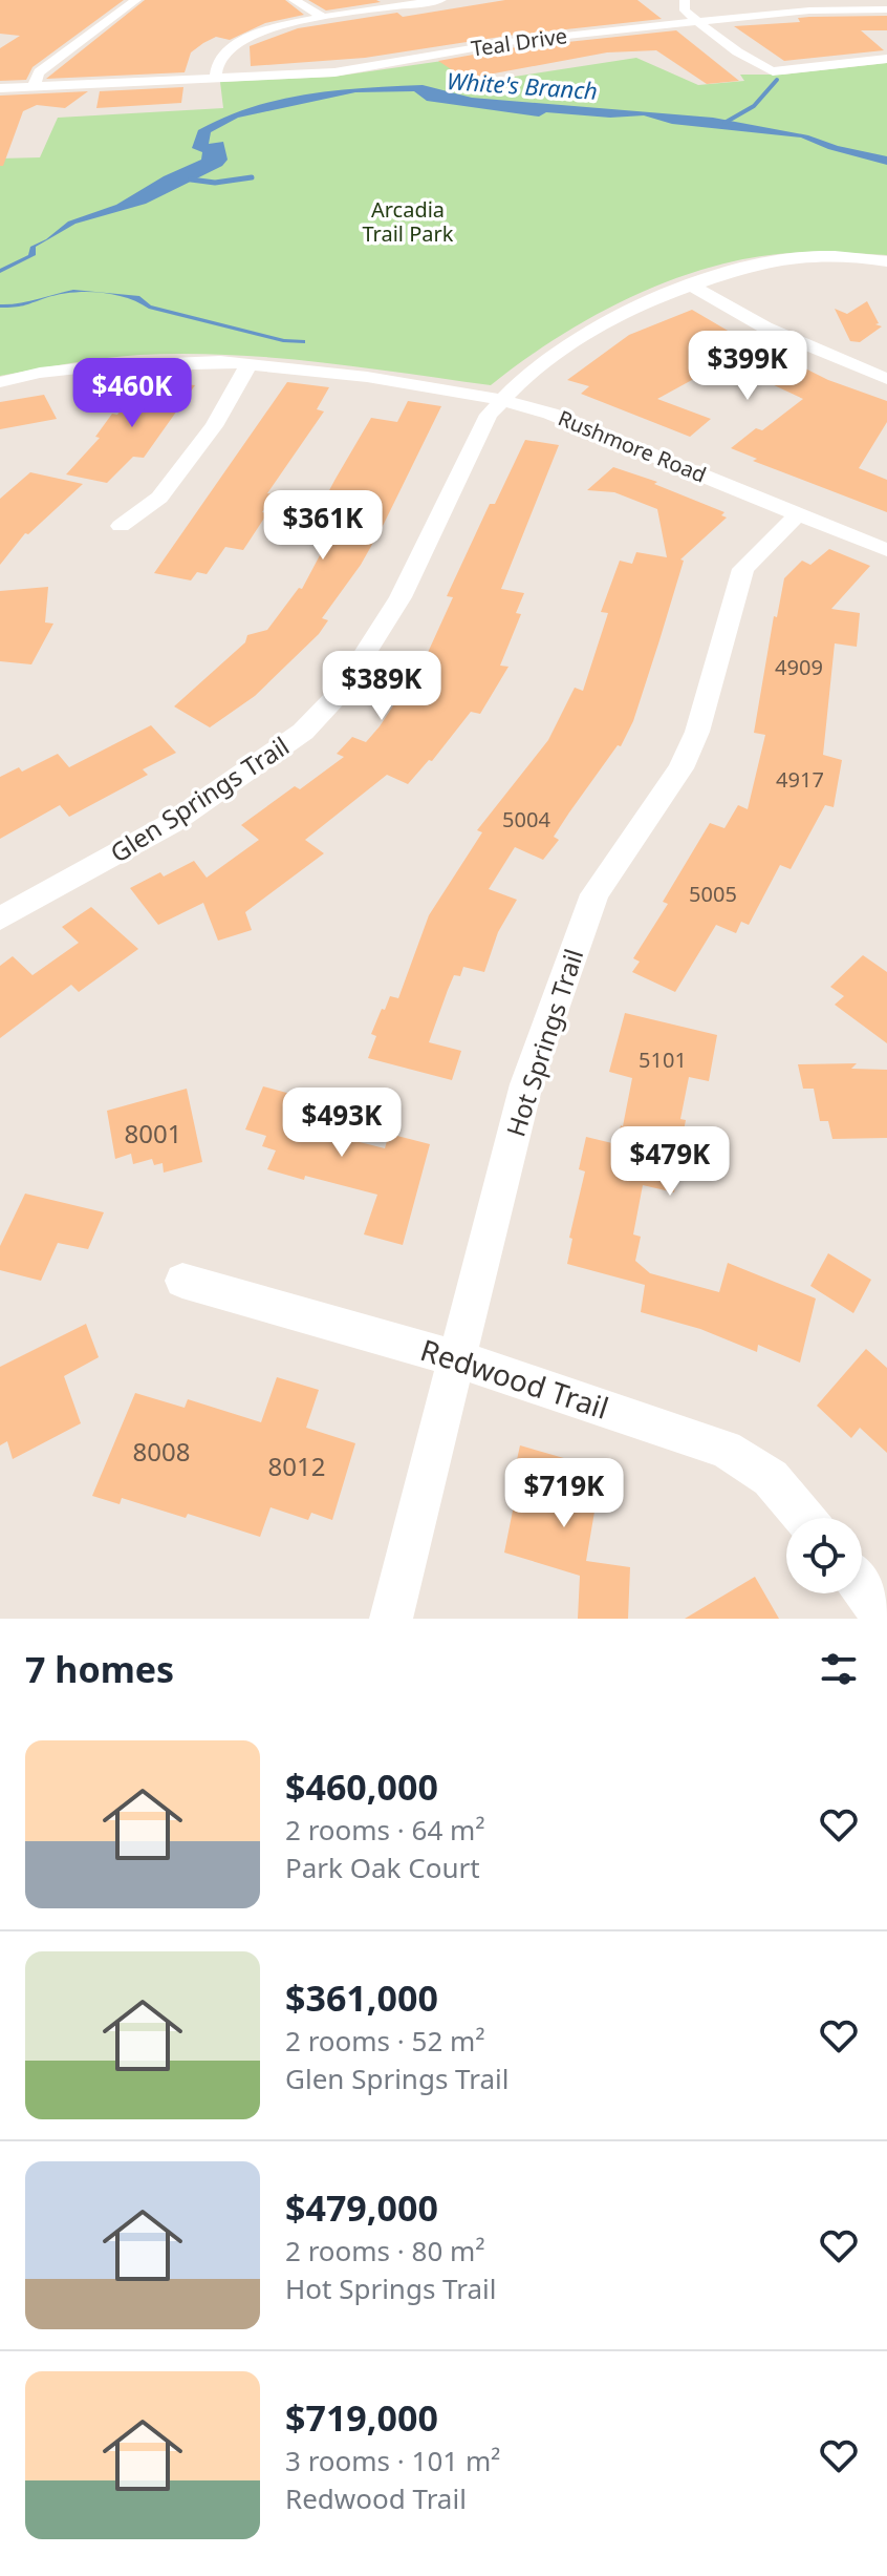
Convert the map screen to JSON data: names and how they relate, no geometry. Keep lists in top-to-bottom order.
{
  "streets": {
    "street": [
      "Teal Drive",
      "Rushmore Road",
      "Glen Springs Trail",
      "Hot Springs Trail",
      "Redwood Trail"
    ]
  },
  "crossings": [
    ["Rushmore Road", "Glen Springs Trail"],
    ["Rushmore Road", "Hot Springs Trail"],
    ["Hot Springs Trail", "Redwood Trail"]
  ],
  "water": ["White's Branch"],
  "parks": ["Arcadia Trail Park"],
  "house_numbers": [
    "4909",
    "4917",
    "5004",
    "5005",
    "5101",
    "8001",
    "8008",
    "8012"
  ],
  "page": {
    "price": [
      "$399K",
      "$460K",
      "$361K",
      "$389K",
      "$493K",
      "$479K",
      "$719K"
    ],
    "heading": "7 homes",
    "list": [
      {
        "name": "$460,000",
        "note": "2 rooms · 64 m² · Park Oak Court"
      },
      {
        "name": "$361,000",
        "note": "2 rooms · 52 m² · Glen Springs Trail"
      },
      {
        "name": "$479,000",
        "note": "2 rooms · 80 m² · Hot Springs Trail"
      },
      {
        "name": "$719,000",
        "note": "3 rooms · 101 m² · Redwood Trail"
      }
    ]
  }
}
